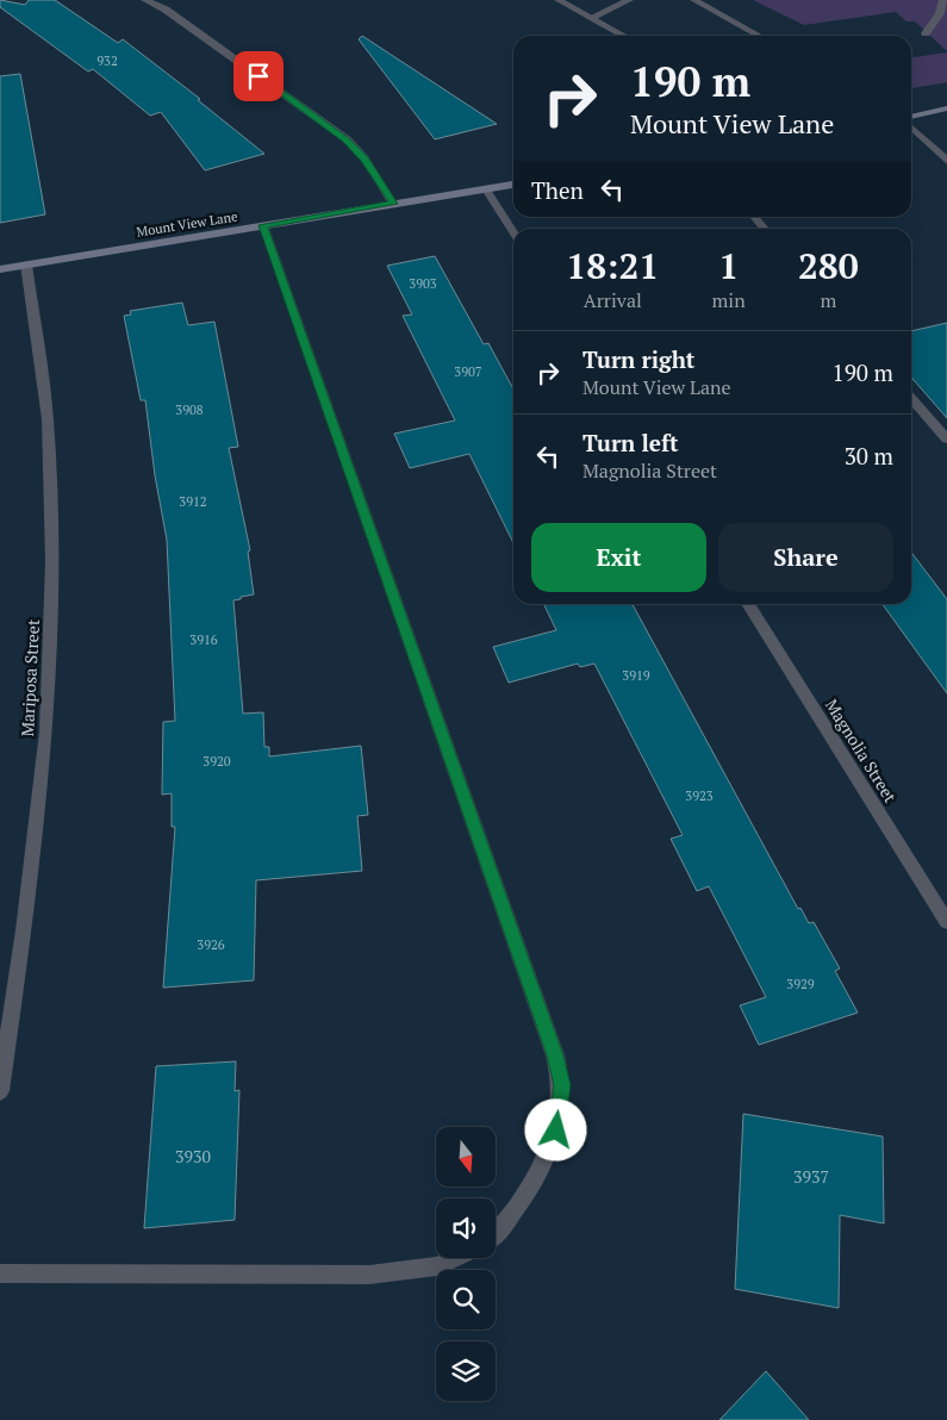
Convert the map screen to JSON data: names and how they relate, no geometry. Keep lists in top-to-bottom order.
{
  "streets": {
    "street": ["Mount View Lane", "Mariposa Street", "Magnolia Street"]
  },
  "crossings": [
    ["Mount View Lane", "Mariposa Street"]
  ],
  "house_numbers": [
    "932",
    "3903",
    "3907",
    "3908",
    "3912",
    "3916",
    "3919",
    "3920",
    "3923",
    "3926",
    "3929",
    "3930",
    "3937"
  ],
  "north": "bottom",
  "page": {
    "turn": ["190 m", "Mount View Lane"],
    "then": "Then",
    "eta": [
      "18:21",
      "Arrival",
      "1",
      "min",
      "280",
      "m"
    ],
    "list": [
      {
        "name": "Turn right",
        "note": "Mount View Lane",
        "value": "190 m"
      },
      {
        "name": "Turn left",
        "note": "Magnolia Street",
        "value": "30 m"
      }
    ],
    "buttons": ["Exit", "Share"]
  }
}
